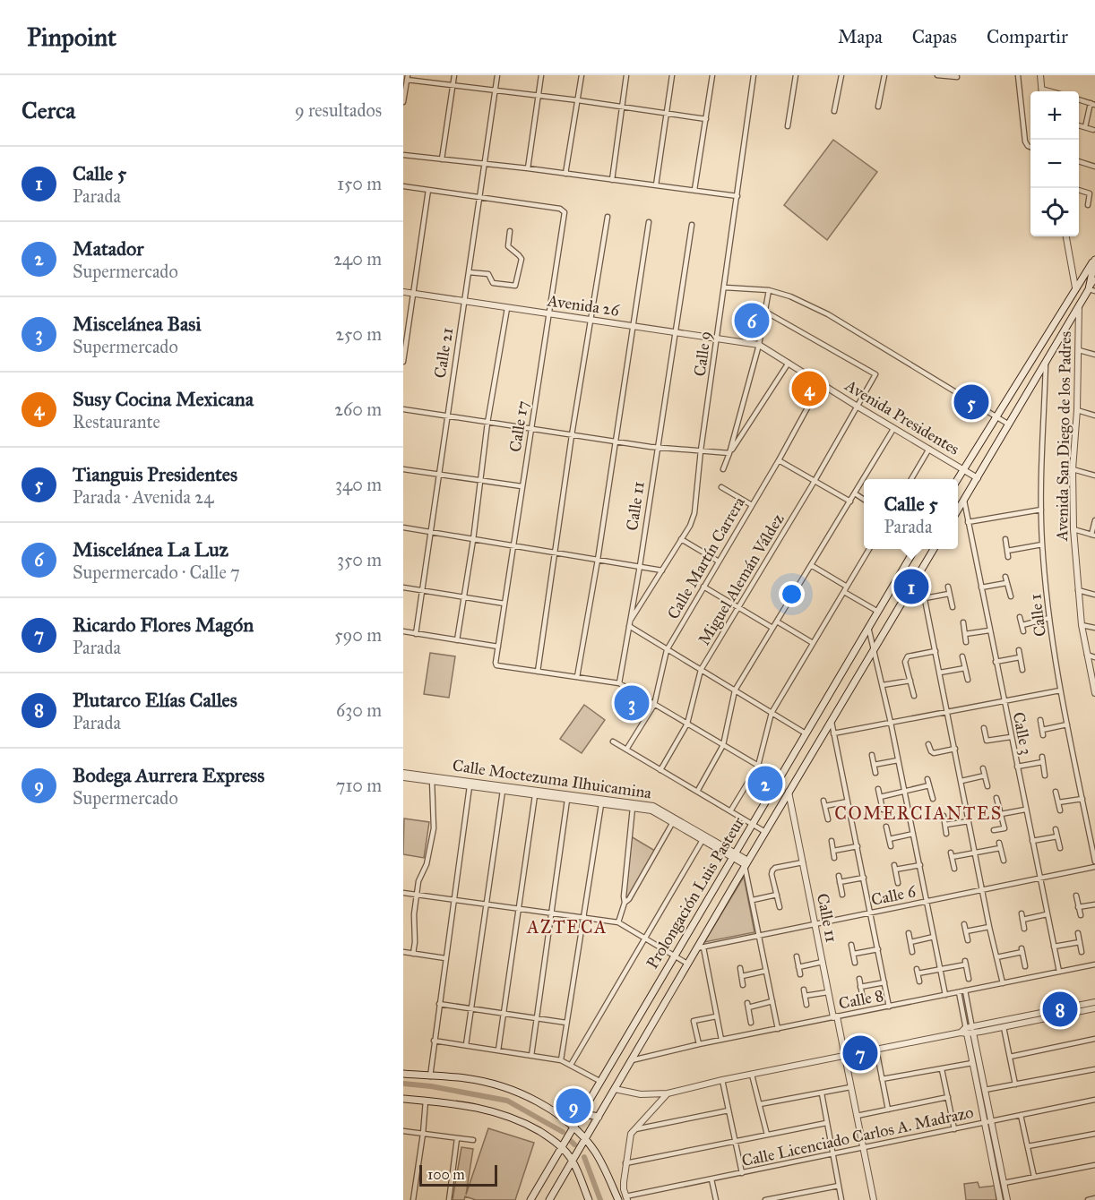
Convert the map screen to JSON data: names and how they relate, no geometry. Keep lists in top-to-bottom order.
{
  "streets": {
    "main road": ["Prolongación Luis Pasteur"],
    "street": [
      "Avenida 26",
      "Calle 21",
      "Calle 9",
      "Avenida Presidentes",
      "Calle 17",
      "Avenida San Diego de los Padres",
      "Calle 11",
      "Calle Martín Carrera",
      "Miguel Alemán Váldez",
      "Calle 1",
      "Calle 3",
      "Calle Moctezuma Ilhuicamina",
      "Calle 6",
      "Calle 8",
      "Calle Licenciado Carlos A. Madrazo"
    ]
  },
  "crossings": [
    ["Avenida 26", "Calle 21"],
    ["Avenida 26", "Calle 9"],
    ["Avenida 26", "Avenida Presidentes"],
    ["Avenida 26", "Calle 17"],
    ["Avenida 26", "Calle 11"],
    ["Calle 21", "Calle 17"],
    ["Calle 9", "Calle 11"],
    ["Avenida Presidentes", "Calle Martín Carrera"],
    ["Avenida Presidentes", "Miguel Alemán Váldez"],
    ["Calle 11", "Prolongación Luis Pasteur"],
    ["Calle 11", "Calle 6"],
    ["Calle 11", "Calle 8"],
    ["Calle 11", "Calle Licenciado Carlos A. Madrazo"],
    ["Calle 3", "Calle 6"],
    ["Calle 3", "Calle 8"],
    ["Calle Moctezuma Ilhuicamina", "Prolongación Luis Pasteur"],
    ["Prolongación Luis Pasteur", "Calle 6"],
    ["Prolongación Luis Pasteur", "Calle 8"]
  ],
  "districts": ["COMERCIANTES", "AZTECA"],
  "scale_bar": "100 m",
  "page": {
    "header": "Pinpoint",
    "nav": ["Mapa", "Capas", "Compartir"],
    "heading": ["Cerca", "9 resultados"],
    "map_buttons": ["+", "−"],
    "list": [
      {
        "mark": "1",
        "name": "Calle 5",
        "note": "Parada",
        "value": "150 m"
      },
      {
        "mark": "2",
        "name": "Matador",
        "note": "Supermercado",
        "value": "240 m"
      },
      {
        "mark": "3",
        "name": "Miscelánea Basi",
        "note": "Supermercado",
        "value": "250 m"
      },
      {
        "mark": "4",
        "name": "Susy Cocina Mexicana",
        "note": "Restaurante",
        "value": "260 m"
      },
      {
        "mark": "5",
        "name": "Tianguis Presidentes",
        "note": "Parada · Avenida 24",
        "value": "340 m"
      },
      {
        "mark": "6",
        "name": "Miscelánea La Luz",
        "note": "Supermercado · Calle 7",
        "value": "350 m"
      },
      {
        "mark": "7",
        "name": "Ricardo Flores Magón",
        "note": "Parada",
        "value": "590 m"
      },
      {
        "mark": "8",
        "name": "Plutarco Elías Calles",
        "note": "Parada",
        "value": "630 m"
      },
      {
        "mark": "9",
        "name": "Bodega Aurrera Express",
        "note": "Supermercado",
        "value": "710 m"
      }
    ],
    "pins": [
      "6",
      "4",
      "5",
      "1",
      "3",
      "2",
      "8",
      "7",
      "9"
    ],
    "popup": ["Calle 5", "Parada"],
    "scale": "100 m"
  }
}
